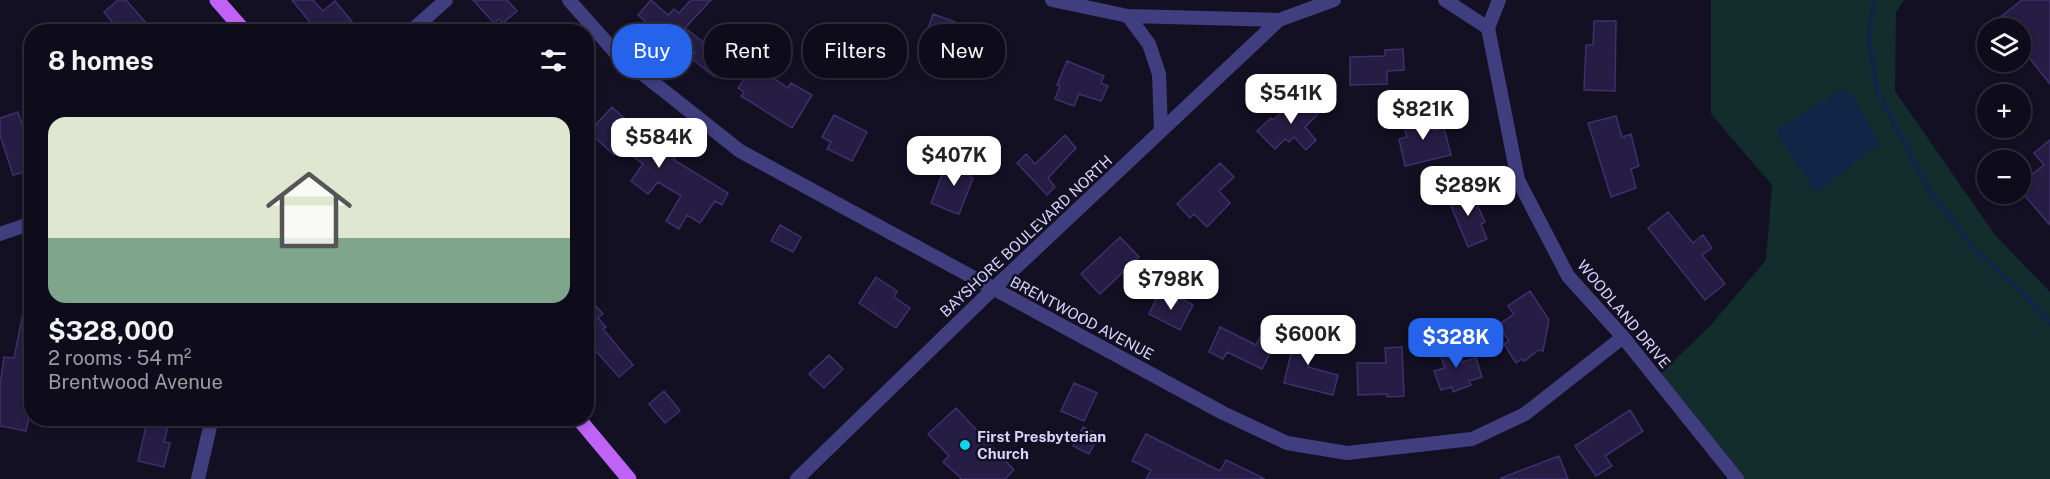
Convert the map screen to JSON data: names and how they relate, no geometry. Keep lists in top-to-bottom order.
{
  "streets": {
    "street": ["BAYSHORE BOULEVARD NORTH", "WOODLAND DRIVE", "BRENTWOOD AVENUE"]
  },
  "crossings": [
    ["BAYSHORE BOULEVARD NORTH", "BRENTWOOD AVENUE"],
    ["WOODLAND DRIVE", "BRENTWOOD AVENUE"]
  ],
  "places": ["First Presbyterian Church"],
  "page": {
    "map_buttons": ["+", "−"],
    "chip": [
      "Buy",
      "Rent",
      "Filters",
      "New"
    ],
    "heading": "8 homes",
    "price": [
      "$541K",
      "$821K",
      "$584K",
      "$407K",
      "$289K",
      "$798K",
      "$600K",
      "$328K"
    ],
    "list": [
      {
        "name": "$328,000",
        "note": "2 rooms · 54 m² · Brentwood Avenue"
      }
    ]
  }
}
